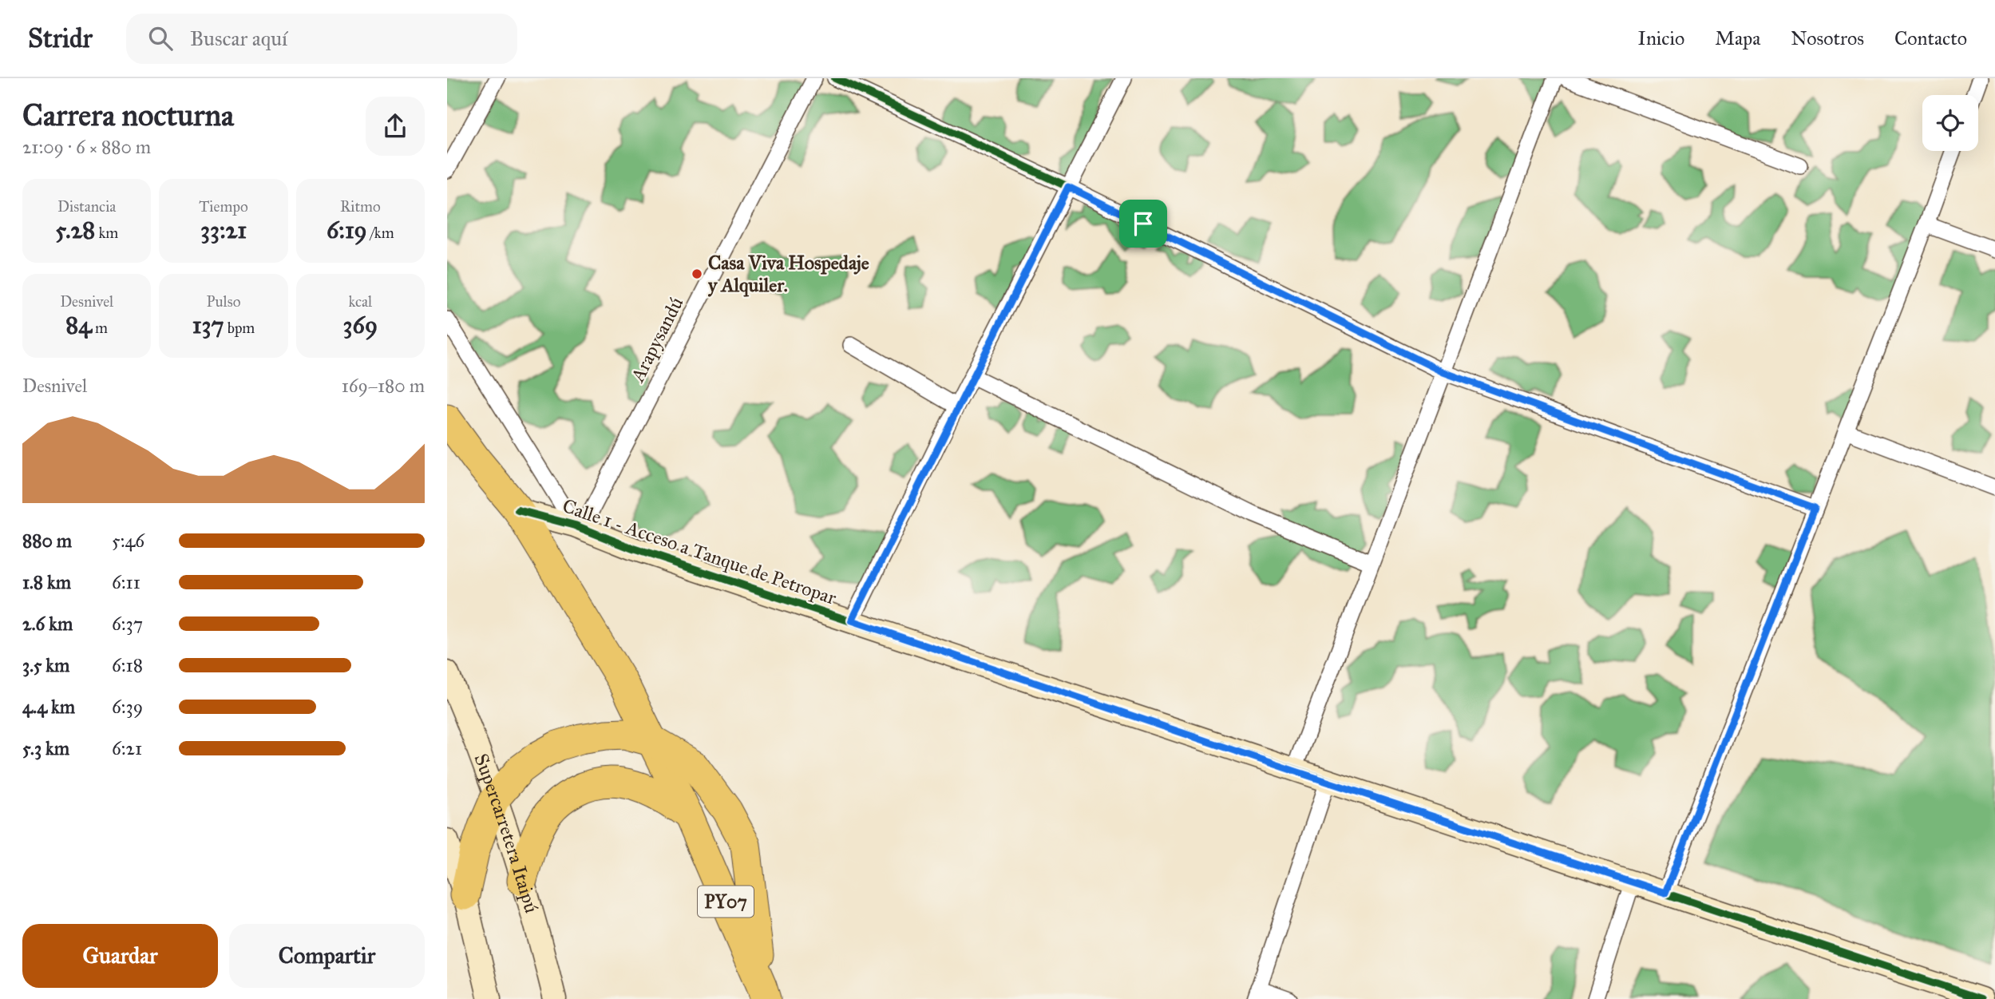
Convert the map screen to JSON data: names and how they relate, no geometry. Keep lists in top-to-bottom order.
{
  "streets": {
    "highway": ["PY07"],
    "street": ["Arapysandú", "Calle 1 - Acceso a Tanque de Petropar", "Supercarretera Itaipú"]
  },
  "crossings": [
    ["Arapysandú", "Calle 1 - Acceso a Tanque de Petropar"],
    ["Calle 1 - Acceso a Tanque de Petropar", "PY07"]
  ],
  "places": ["Casa Viva Hospedaje y Alquiler."],
  "page": {
    "header": "Stridr",
    "search": "Buscar aquí",
    "nav": [
      "Inicio",
      "Mapa",
      "Nosotros",
      "Contacto"
    ],
    "heading": ["Carrera nocturna", "21:09 · 6 × 880 m"],
    "stats": [
      ["Distancia", "5.28 km"],
      ["Tiempo", "33:21"],
      ["Ritmo", "6:19 /km"],
      ["Desnivel", "84 m"],
      ["Pulso", "137 bpm"],
      ["kcal", "369"]
    ],
    "chart": ["Desnivel", "169–180 m"],
    "list": [
      {
        "name": "880 m",
        "note": "5:46"
      },
      {
        "name": "1.8 km",
        "note": "6:11"
      },
      {
        "name": "2.6 km",
        "note": "6:37"
      },
      {
        "name": "3.5 km",
        "note": "6:18"
      },
      {
        "name": "4.4 km",
        "note": "6:39"
      },
      {
        "name": "5.3 km",
        "note": "6:21"
      }
    ],
    "buttons": ["Guardar", "Compartir"]
  }
}
